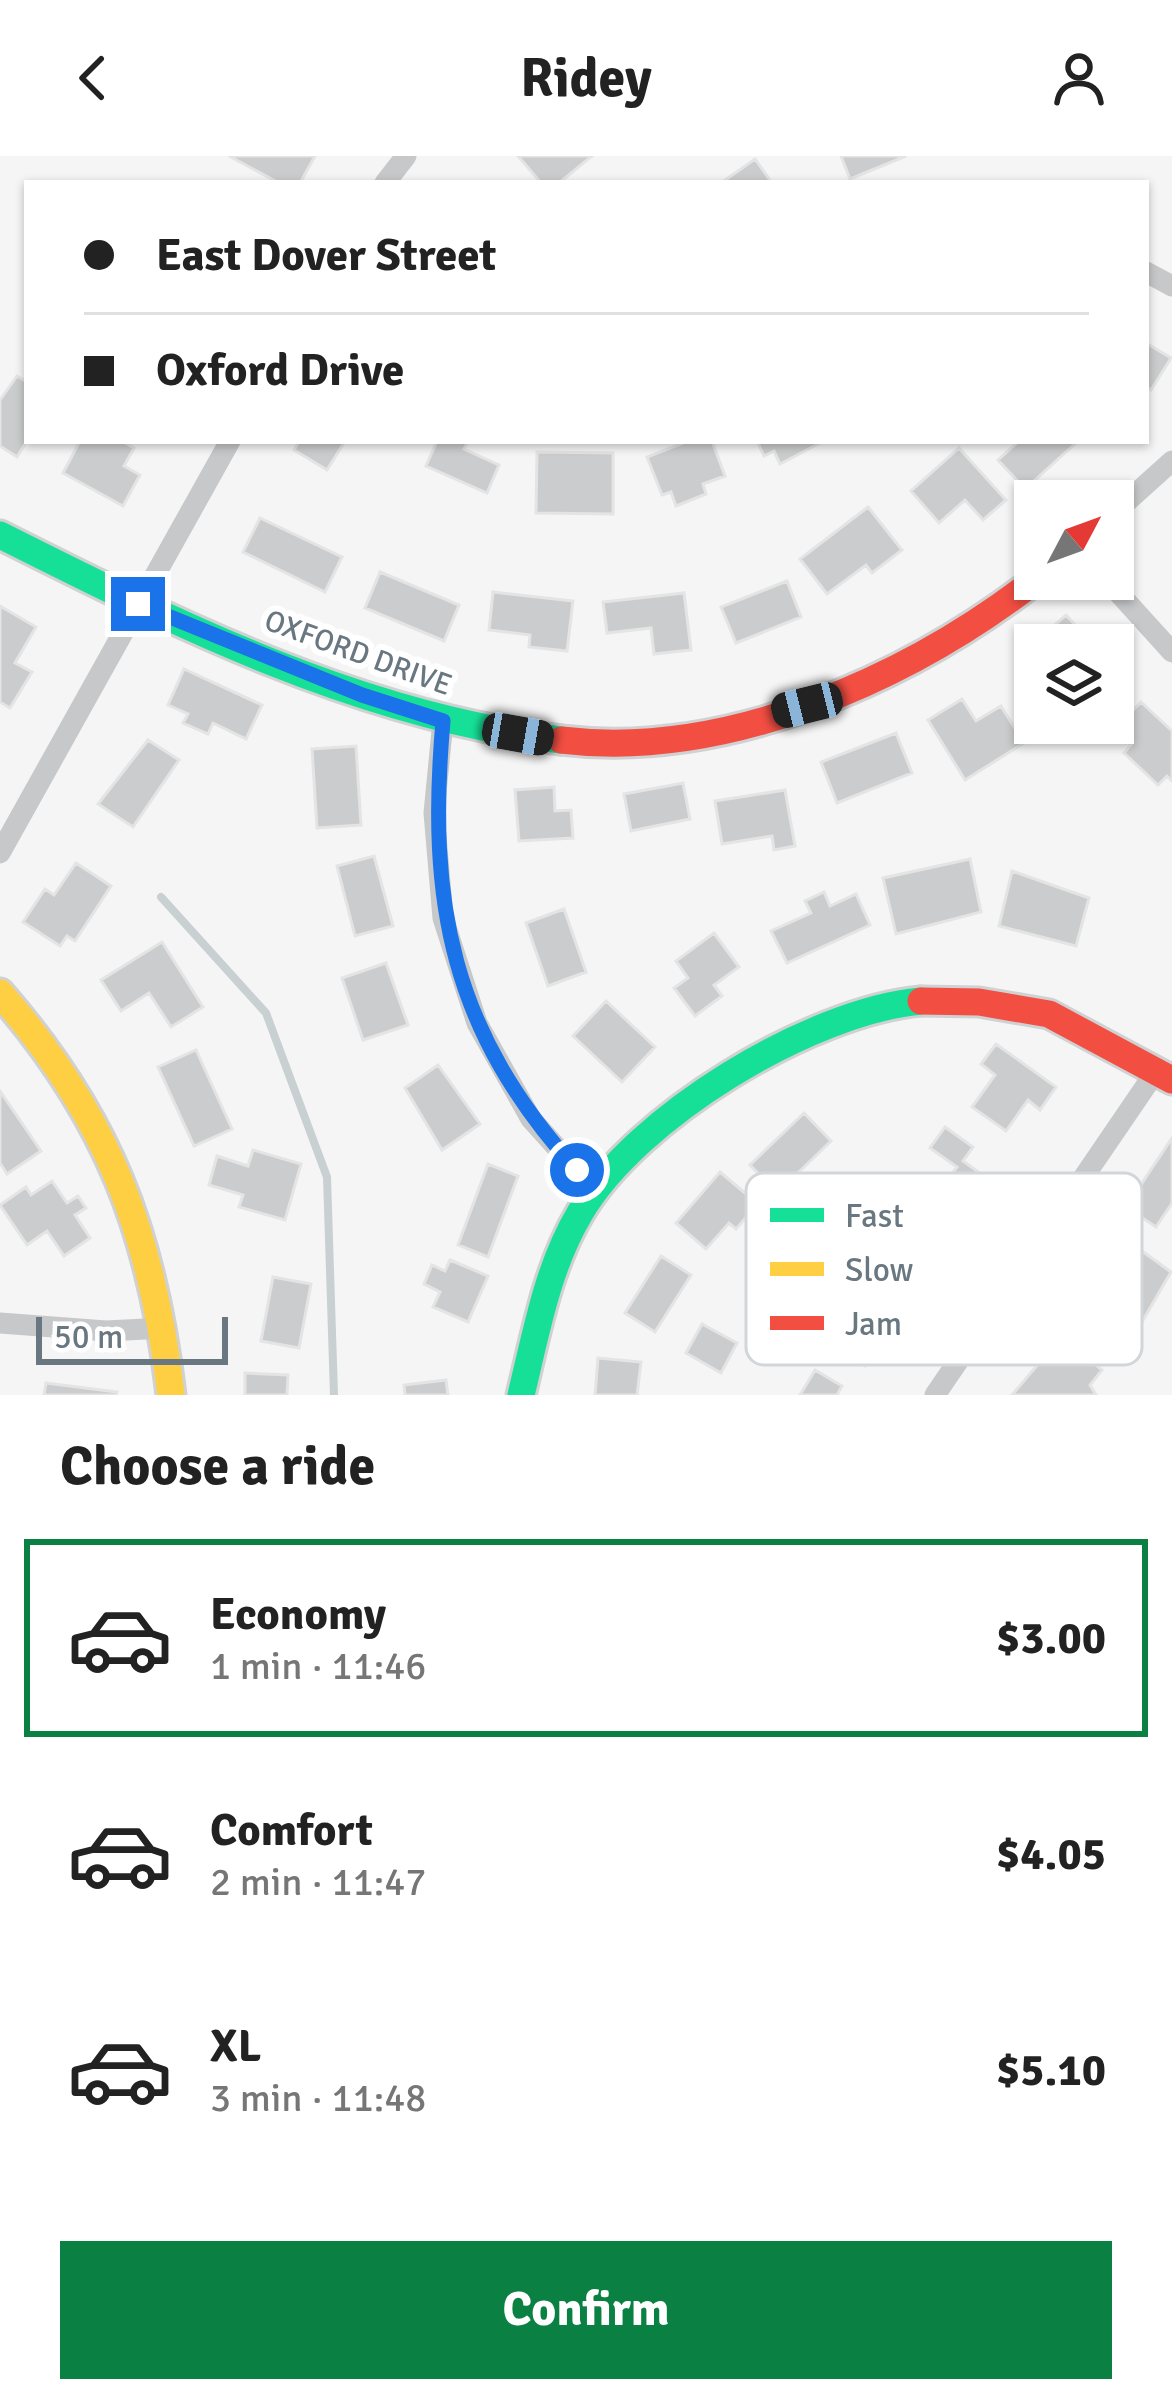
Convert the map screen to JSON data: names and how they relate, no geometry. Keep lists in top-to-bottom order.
{
  "streets": {
    "street": ["OXFORD DRIVE"]
  },
  "legend": ["Fast", "Slow", "Jam"],
  "scale_bar": "50 m",
  "north": "top right",
  "page": {
    "header": "Ridey",
    "banner": ["East Dover Street", "Oxford Drive"],
    "scale": "50 m",
    "heading": "Choose a ride",
    "list": [
      {
        "name": "Economy",
        "note": "1 min · 11:46",
        "value": "$3.00"
      },
      {
        "name": "Comfort",
        "note": "2 min · 11:47",
        "value": "$4.05"
      },
      {
        "name": "XL",
        "note": "3 min · 11:48",
        "value": "$5.10"
      }
    ],
    "buttons": "Confirm"
  }
}
